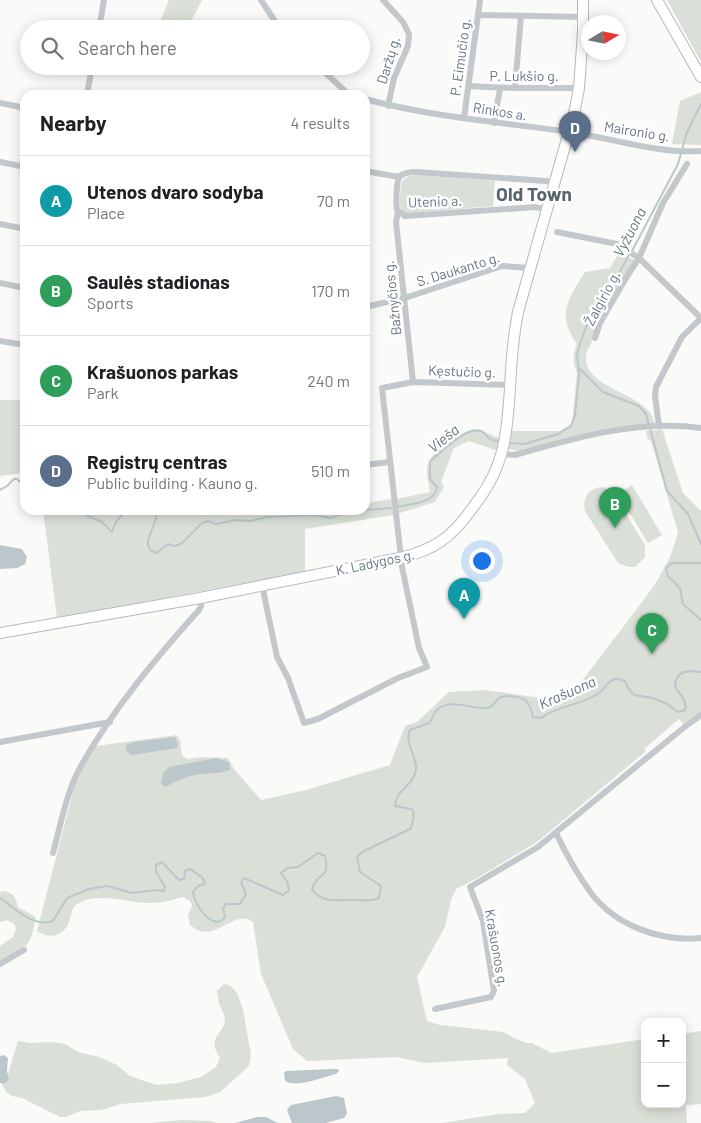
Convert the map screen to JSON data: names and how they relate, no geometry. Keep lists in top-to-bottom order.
{
  "streets": {
    "main road": ["K. Ladygos g."],
    "street": [
      "P. Eimučio g.",
      "Daržų g.",
      "P. Lukšio g.",
      "Rinkos a.",
      "Maironio g.",
      "Utenio a.",
      "S. Daukanto g.",
      "Bažnyčios g.",
      "Žalgirio g.",
      "Kęstučio g.",
      "Krašuonos g."
    ]
  },
  "crossings": [
    ["P. Eimučio g.", "P. Lukšio g."],
    ["P. Eimučio g.", "Rinkos a."],
    ["Daržų g.", "Rinkos a."],
    ["P. Lukšio g.", "K. Ladygos g."],
    ["Rinkos a.", "Maironio g."],
    ["Rinkos a.", "K. Ladygos g."],
    ["Maironio g.", "K. Ladygos g."],
    ["Utenio a.", "Bažnyčios g."],
    ["Utenio a.", "K. Ladygos g."],
    ["S. Daukanto g.", "Bažnyčios g."],
    ["S. Daukanto g.", "K. Ladygos g."],
    ["Bažnyčios g.", "Kęstučio g."],
    ["Kęstučio g.", "K. Ladygos g."]
  ],
  "districts": ["Old Town"],
  "water": ["Vyžuona", "Vieša", "Krašuona"],
  "north": "right",
  "page": {
    "search": "Search here",
    "heading": ["Nearby", "4 results"],
    "pins": [
      "D",
      "B",
      "A",
      "C"
    ],
    "list": [
      {
        "mark": "A",
        "name": "Utenos dvaro sodyba",
        "note": "Place",
        "value": "70 m"
      },
      {
        "mark": "B",
        "name": "Saulės stadionas",
        "note": "Sports",
        "value": "170 m"
      },
      {
        "mark": "C",
        "name": "Krašuonos parkas",
        "note": "Park",
        "value": "240 m"
      },
      {
        "mark": "D",
        "name": "Registrų centras",
        "note": "Public building · Kauno g.",
        "value": "510 m"
      }
    ],
    "map_buttons": ["+", "−"]
  }
}
